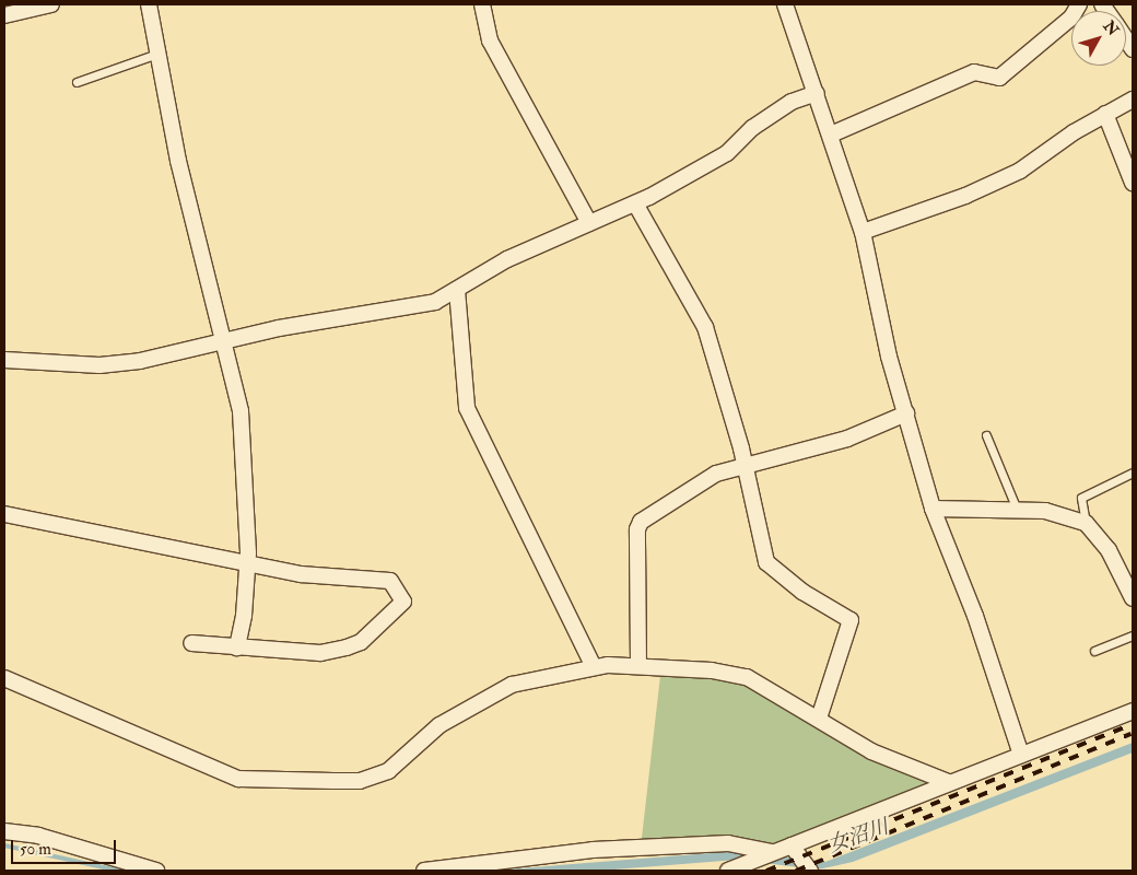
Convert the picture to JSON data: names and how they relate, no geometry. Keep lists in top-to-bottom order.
{
  "water": ["女沼川"],
  "scale_bar": "50 m",
  "north": "top right"
}
